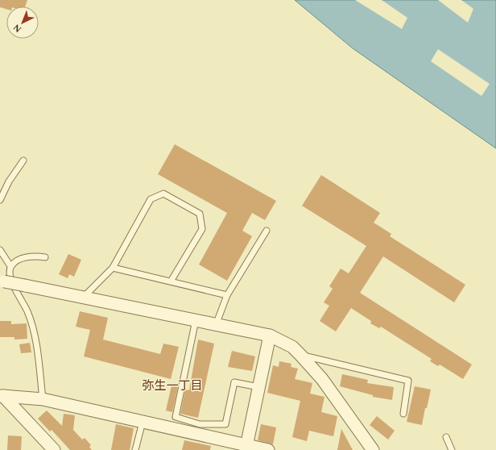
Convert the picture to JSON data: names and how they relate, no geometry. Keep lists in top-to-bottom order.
{
  "districts": ["弥生一丁目"],
  "north": "bottom left"
}
